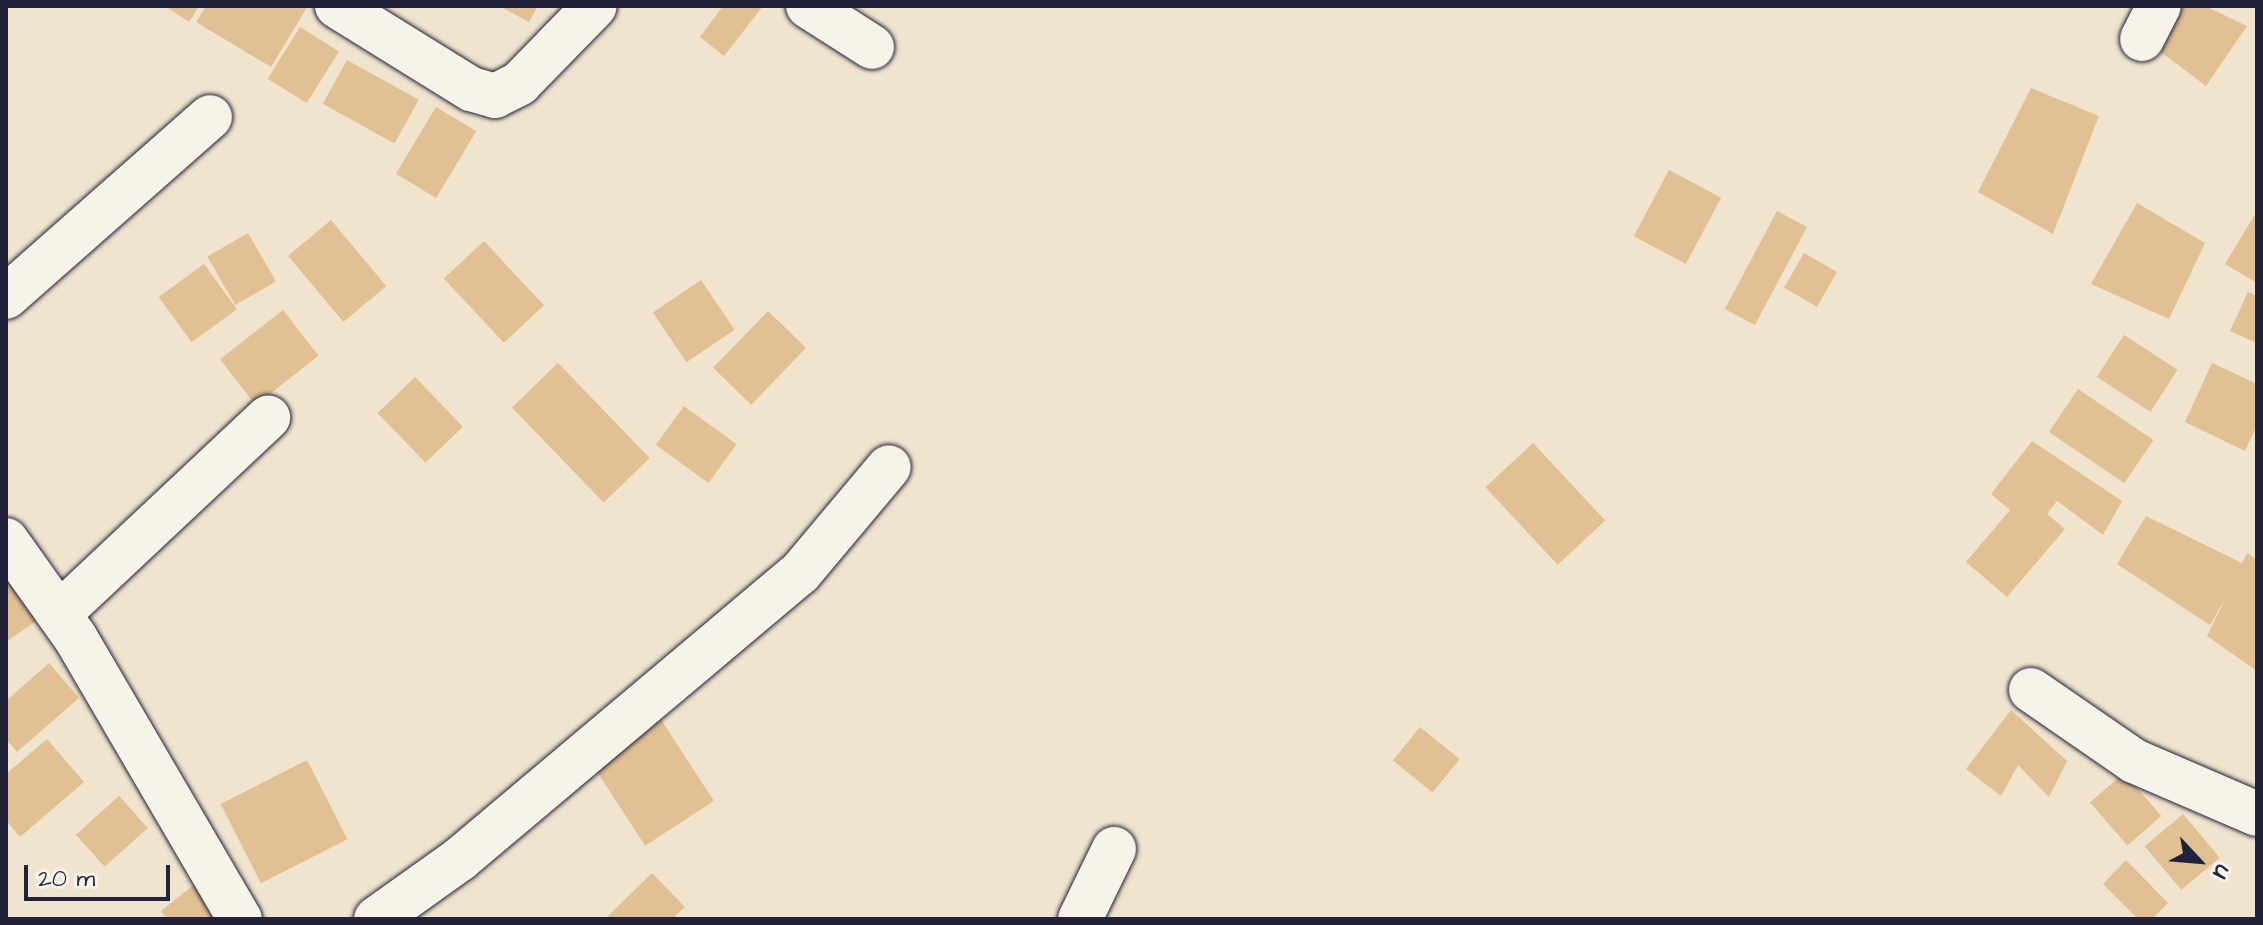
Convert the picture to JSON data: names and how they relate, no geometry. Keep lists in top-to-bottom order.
{
  "scale_bar": "20 m",
  "north": "bottom right"
}
